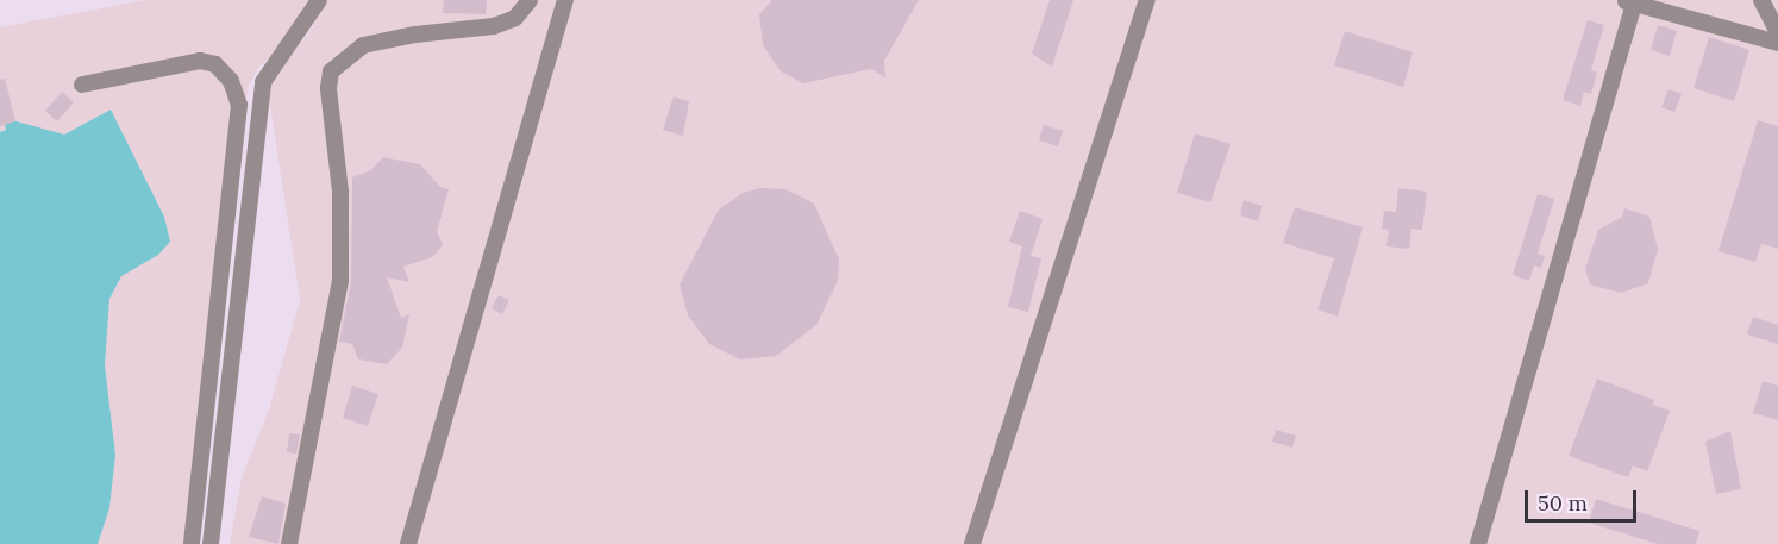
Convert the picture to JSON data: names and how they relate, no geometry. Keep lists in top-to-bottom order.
{
  "scale_bar": "50 m"
}
